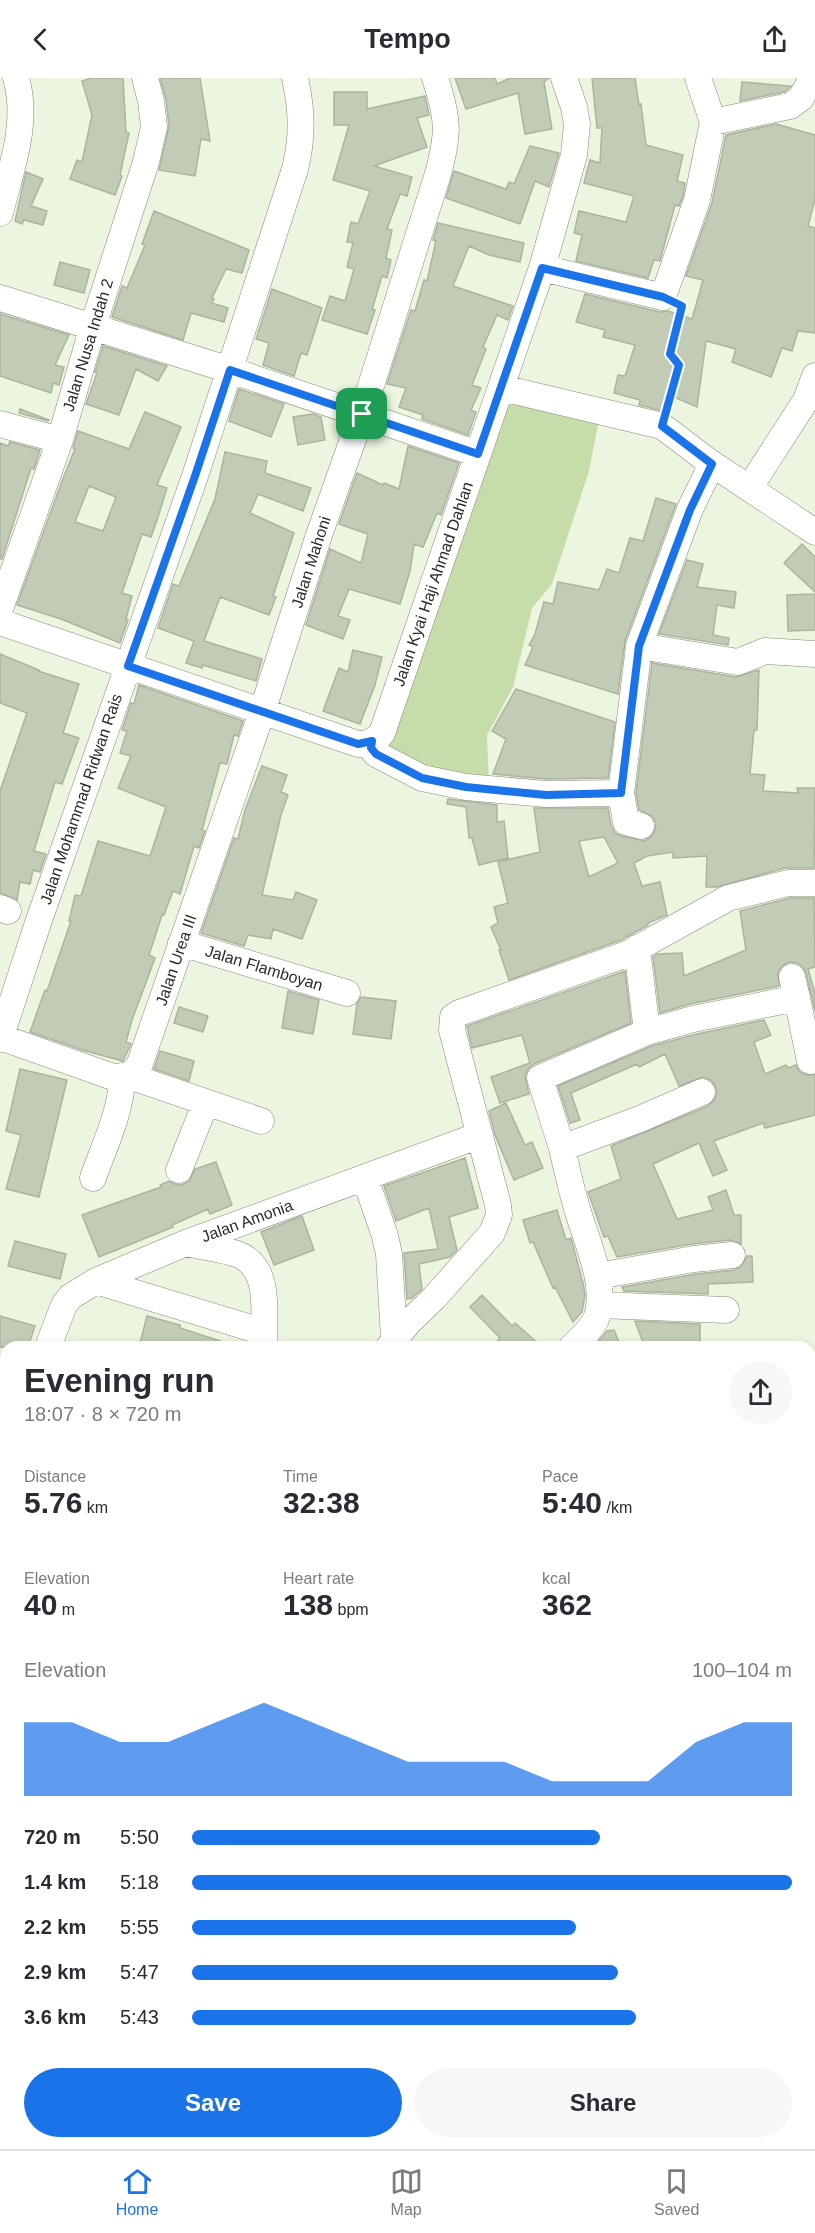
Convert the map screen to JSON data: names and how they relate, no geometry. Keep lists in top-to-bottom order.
{
  "streets": {
    "street": [
      "Jalan Nusa Indah 2",
      "Jalan Mahoni",
      "Jalan Kyai Haji Ahmad Dahlan",
      "Jalan Mohammad Ridwan Rais",
      "Jalan Urea III",
      "Jalan Flamboyan",
      "Jalan Amonia"
    ]
  },
  "crossings": [
    ["Jalan Mahoni", "Jalan Urea III"],
    ["Jalan Urea III", "Jalan Flamboyan"]
  ],
  "page": {
    "header": "Tempo",
    "heading": ["Evening run", "18:07 · 8 × 720 m"],
    "stats": [
      ["Distance", "5.76 km"],
      ["Time", "32:38"],
      ["Pace", "5:40 /km"],
      ["Elevation", "40 m"],
      ["Heart rate", "138 bpm"],
      ["kcal", "362"]
    ],
    "chart": ["Elevation", "100–104 m"],
    "list": [
      {
        "name": "720 m",
        "note": "5:50"
      },
      {
        "name": "1.4 km",
        "note": "5:18"
      },
      {
        "name": "2.2 km",
        "note": "5:55"
      },
      {
        "name": "2.9 km",
        "note": "5:47"
      },
      {
        "name": "3.6 km",
        "note": "5:43"
      }
    ],
    "buttons": ["Save", "Share"],
    "tabs": ["Home", "Map", "Saved"]
  }
}
